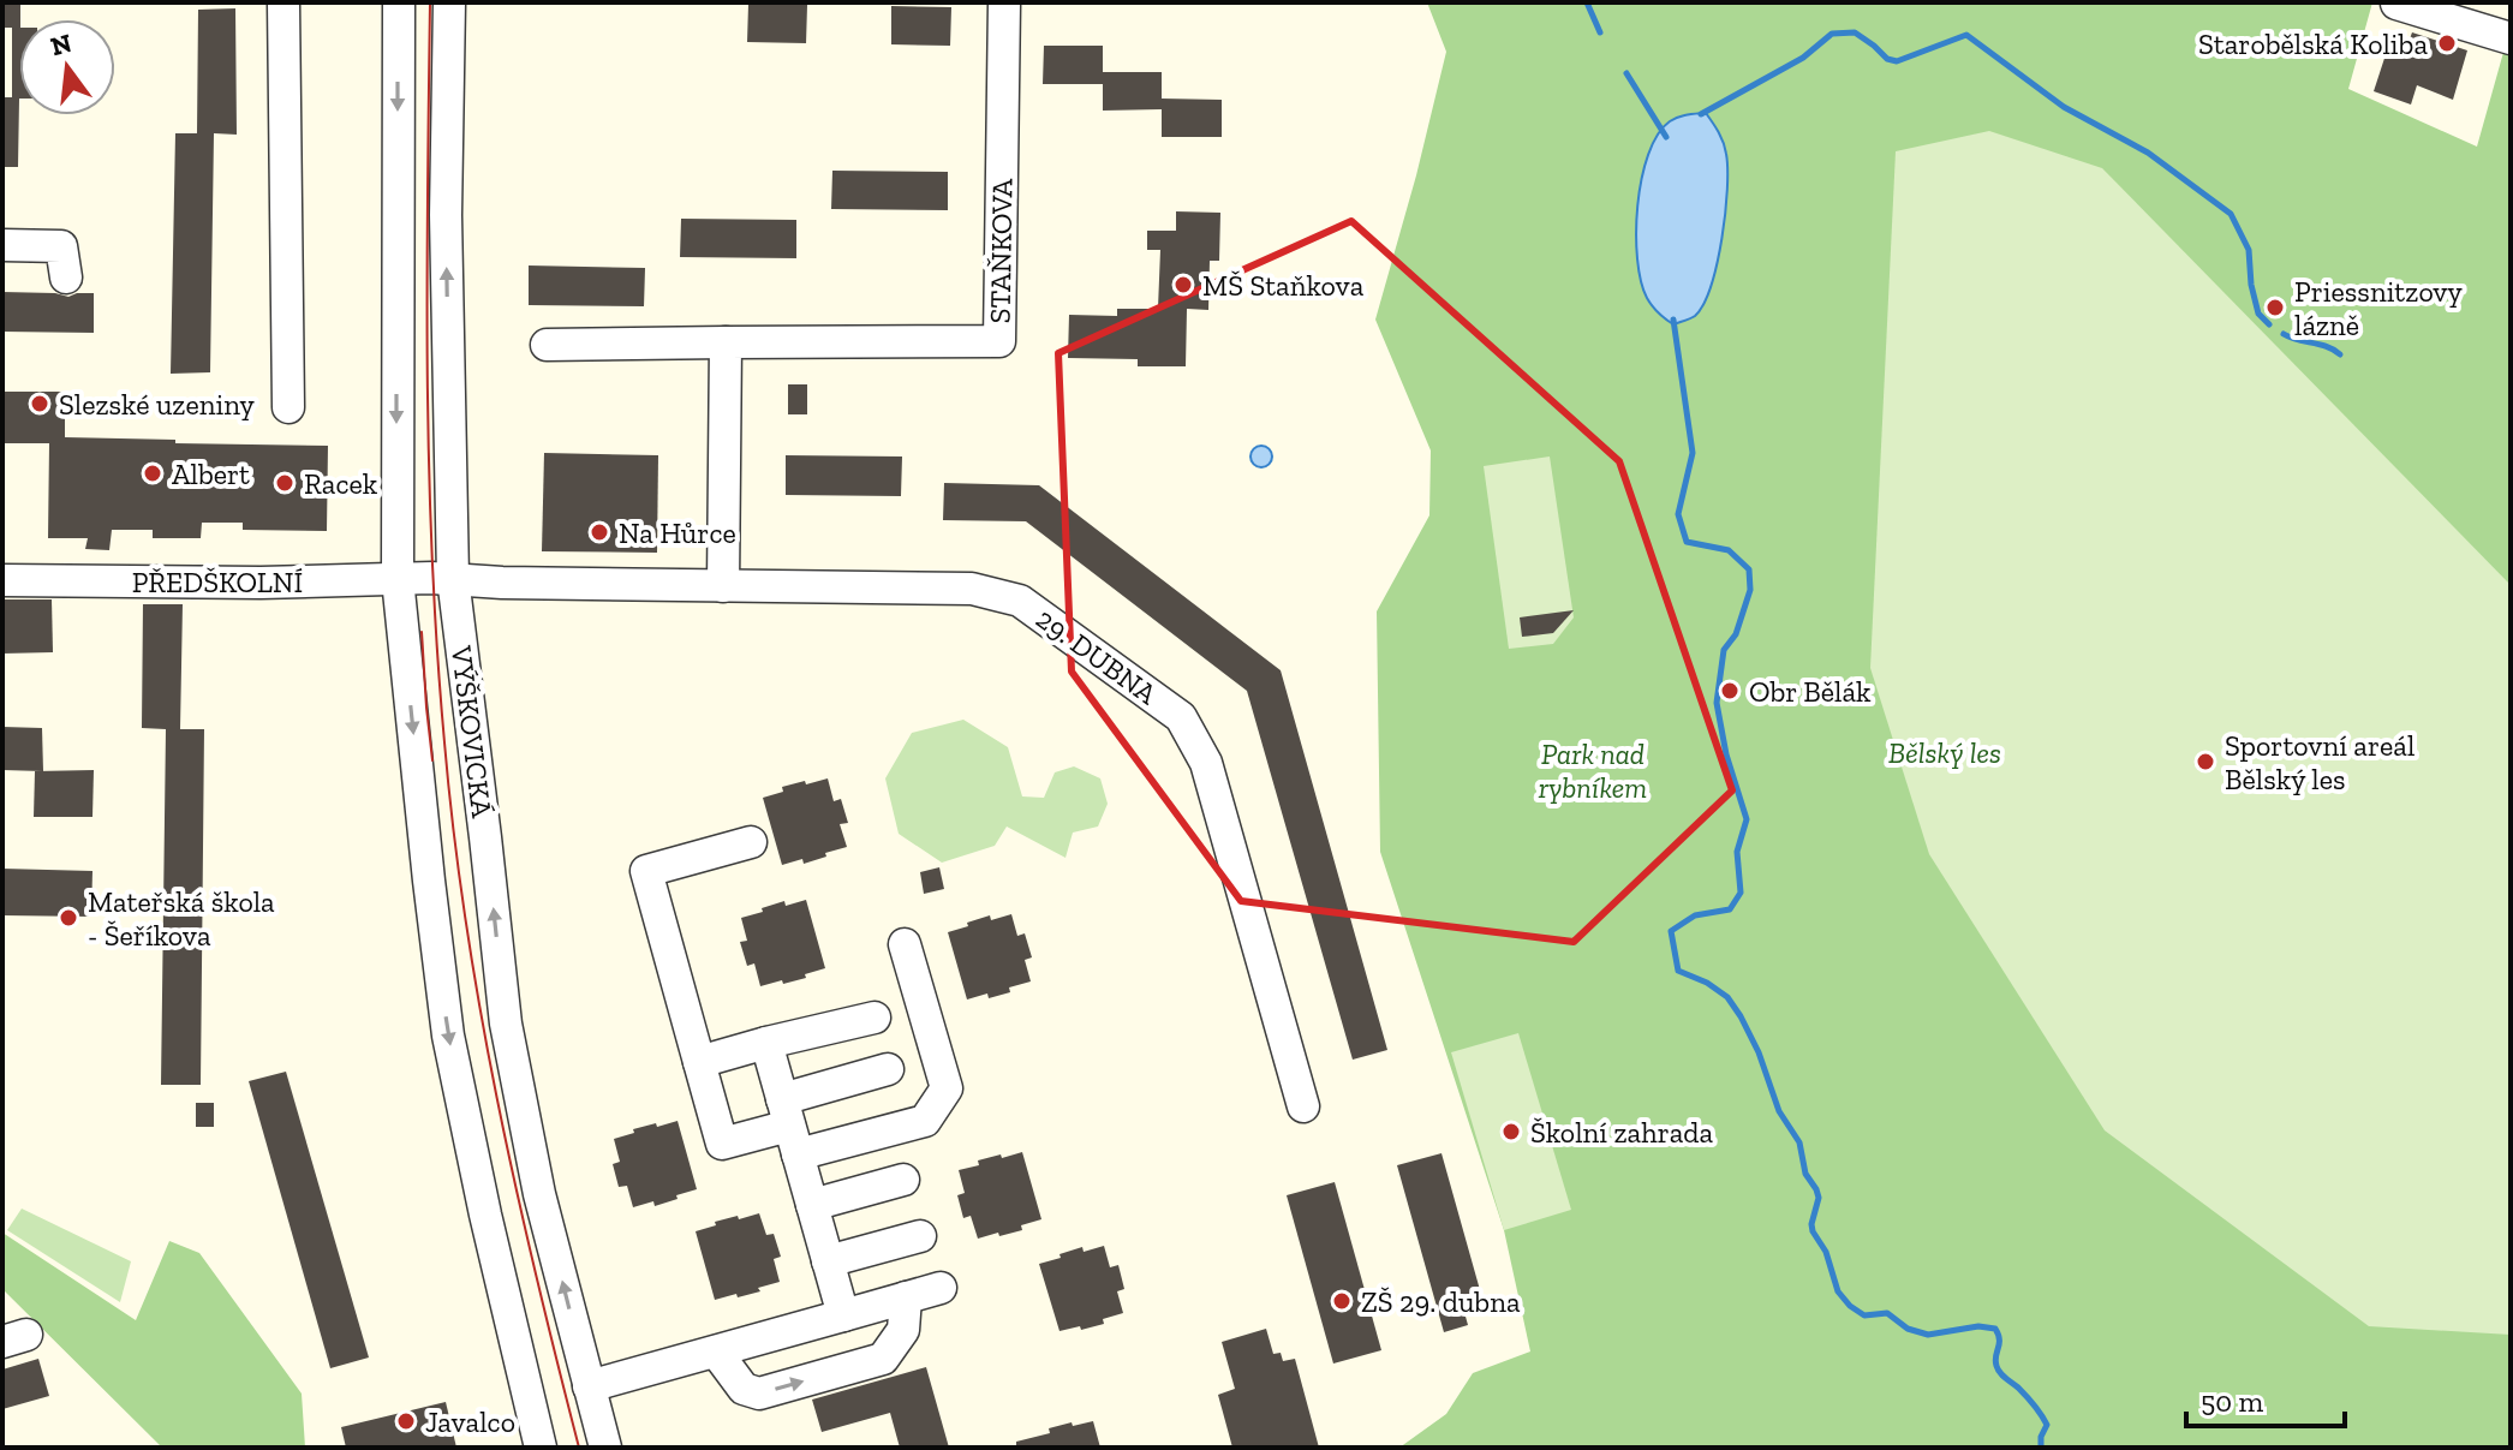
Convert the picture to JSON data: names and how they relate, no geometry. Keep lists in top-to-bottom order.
{
  "streets": {
    "street": [
      "STAŇKOVA",
      "PŘEDŠKOLNÍ",
      "29. DUBNA",
      "VÝŠKOVICKÁ"
    ]
  },
  "crossings": [
    ["PŘEDŠKOLNÍ", "29. DUBNA"],
    ["PŘEDŠKOLNÍ", "VÝŠKOVICKÁ"],
    ["29. DUBNA", "VÝŠKOVICKÁ"]
  ],
  "parks": ["Bělský les", "Park nad rybníkem"],
  "places": [
    "Starobělská Koliba",
    "MŠ Staňkova",
    "Priessnitzovy lázně",
    "Slezské uzeniny",
    "Albert",
    "Racek",
    "Na Hůrce",
    "Obr Bělák",
    "Sportovní areál Bělský les",
    "Mateřská škola - Šeříkova",
    "Školní zahrada",
    "ZŠ 29. dubna",
    "Javalco"
  ],
  "scale_bar": "50 m",
  "north": "top"
}
